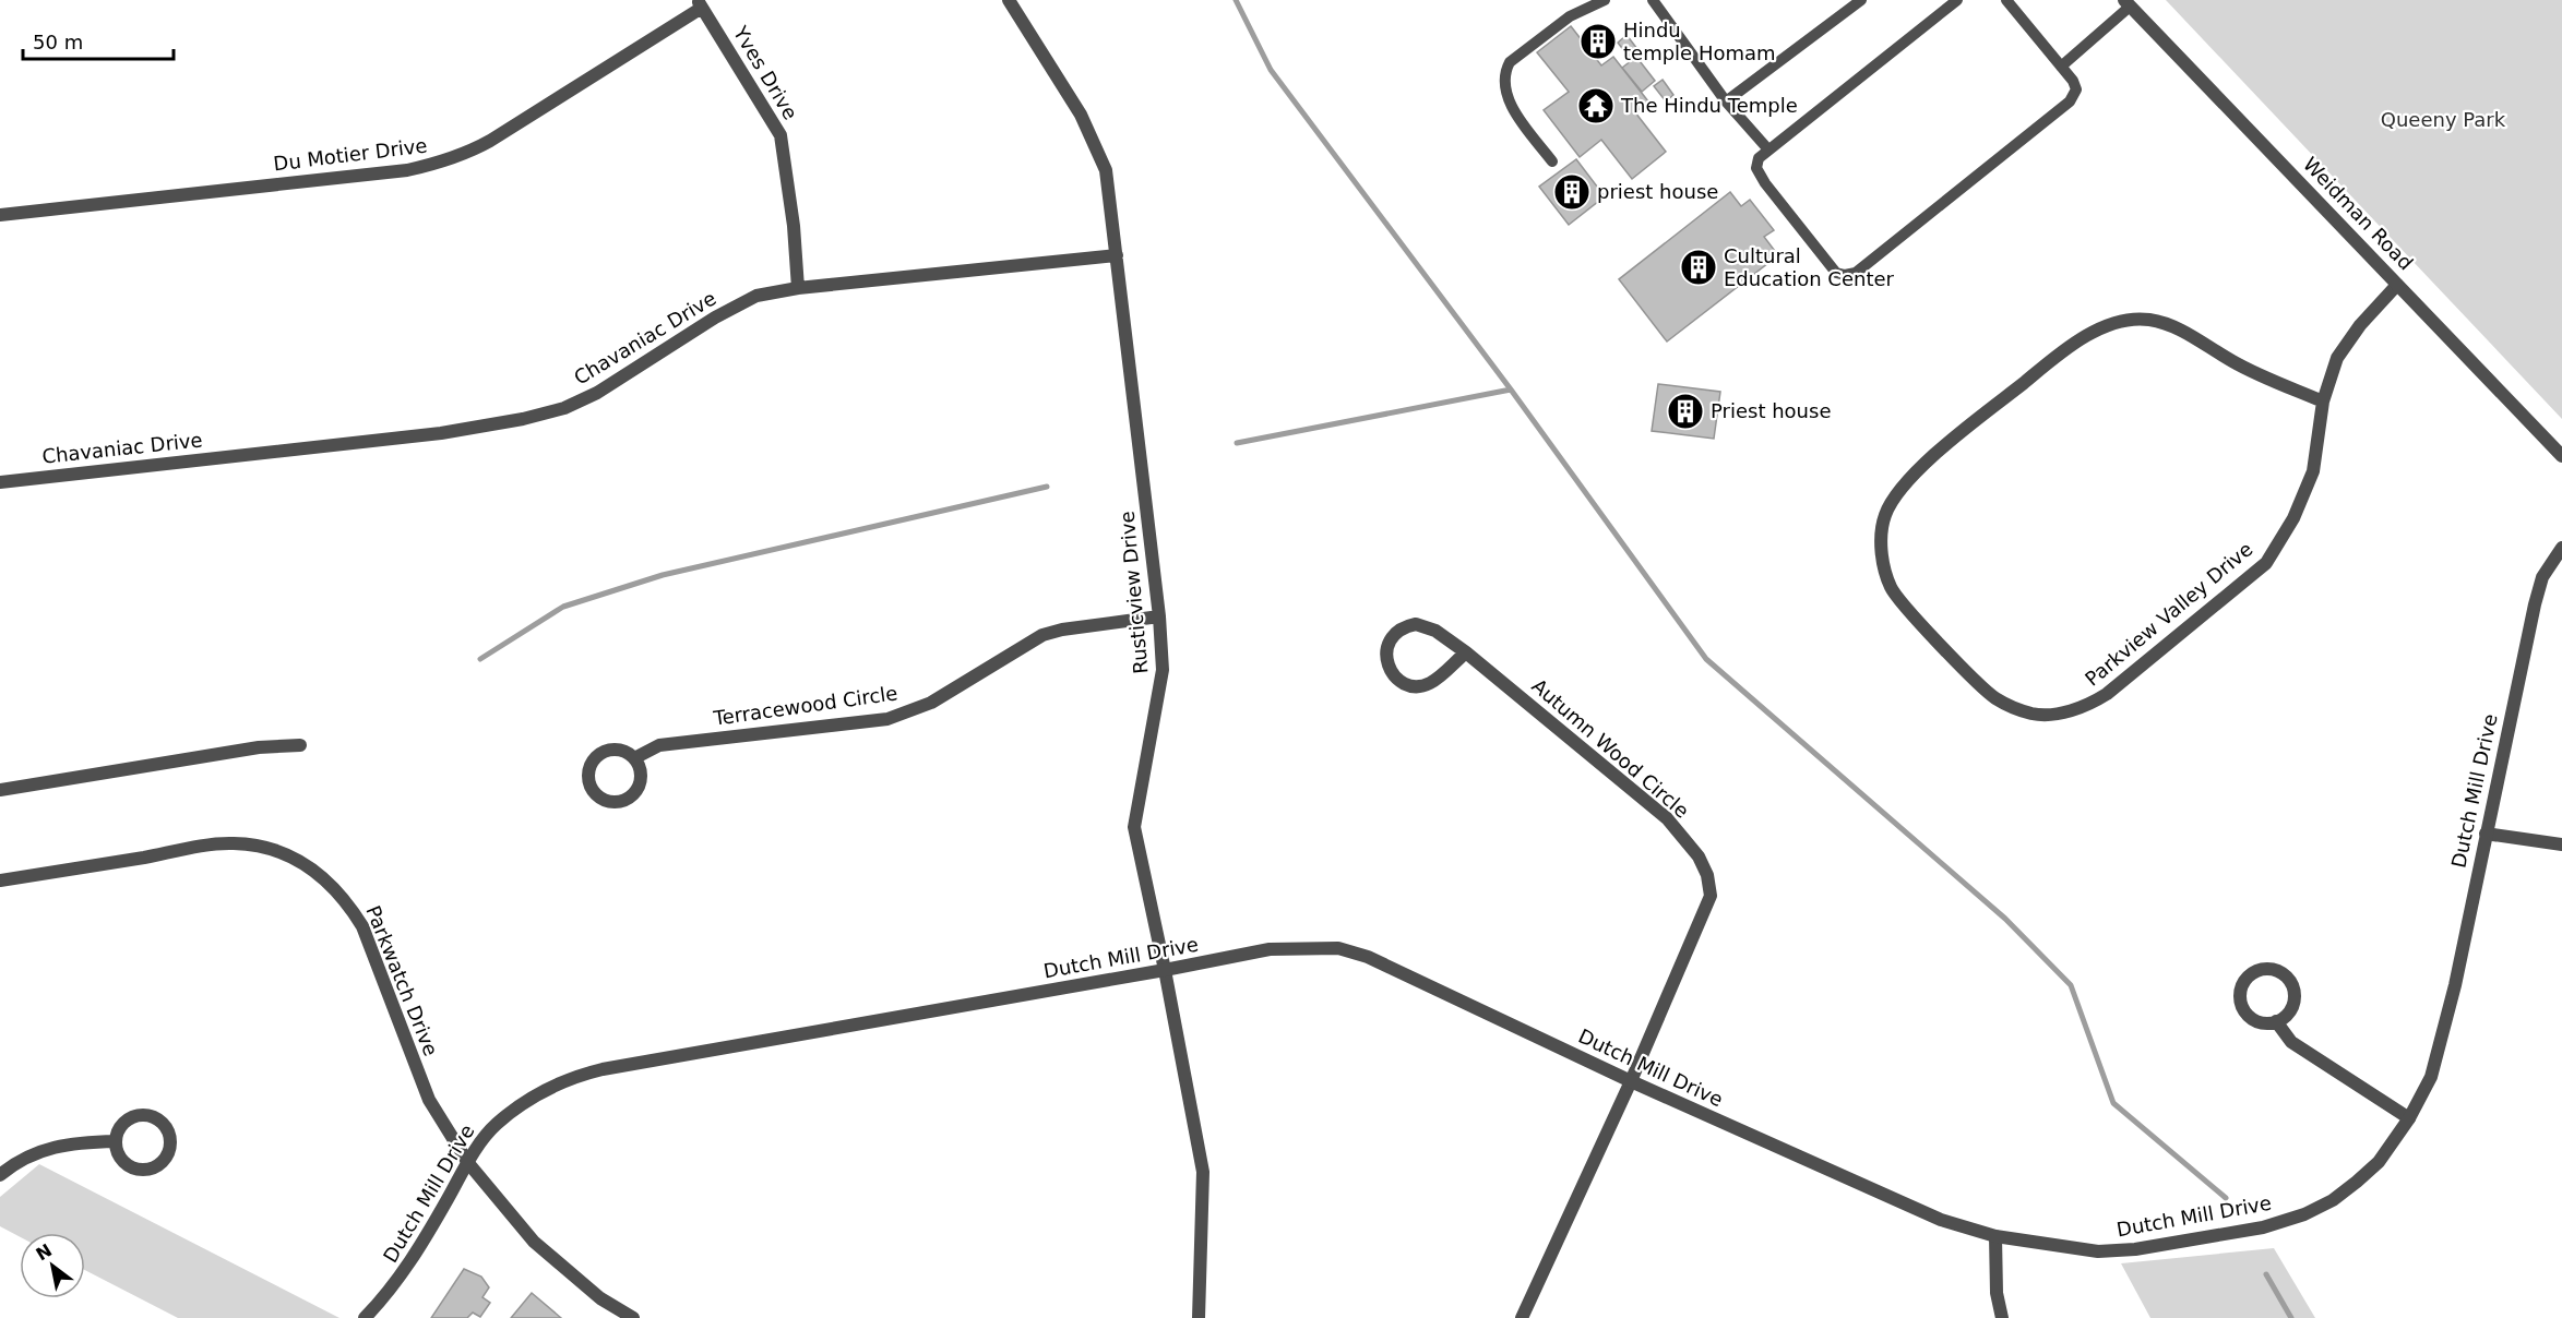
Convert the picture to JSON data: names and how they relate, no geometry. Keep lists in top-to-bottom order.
{
  "streets": {
    "street": [
      "Yves Drive",
      "Du Motier Drive",
      "Weidman Road",
      "Chavaniac Drive",
      "Rusticview Drive",
      "Parkview Valley Drive",
      "Terracewood Circle",
      "Autumn Wood Circle",
      "Dutch Mill Drive",
      "Parkwatch Drive"
    ]
  },
  "crossings": [
    ["Yves Drive", "Du Motier Drive"],
    ["Yves Drive", "Chavaniac Drive"],
    ["Weidman Road", "Parkview Valley Drive"],
    ["Chavaniac Drive", "Rusticview Drive"],
    ["Rusticview Drive", "Terracewood Circle"],
    ["Rusticview Drive", "Dutch Mill Drive"],
    ["Autumn Wood Circle", "Dutch Mill Drive"],
    ["Dutch Mill Drive", "Parkwatch Drive"]
  ],
  "parks": ["Queeny Park"],
  "places": {
    "building": [
      "Hindu temple Homam",
      "priest house",
      "Cultural Education Center",
      "Priest house"
    ],
    "temple": ["The Hindu Temple"]
  },
  "scale_bar": "50 m",
  "north": "top left"
}
